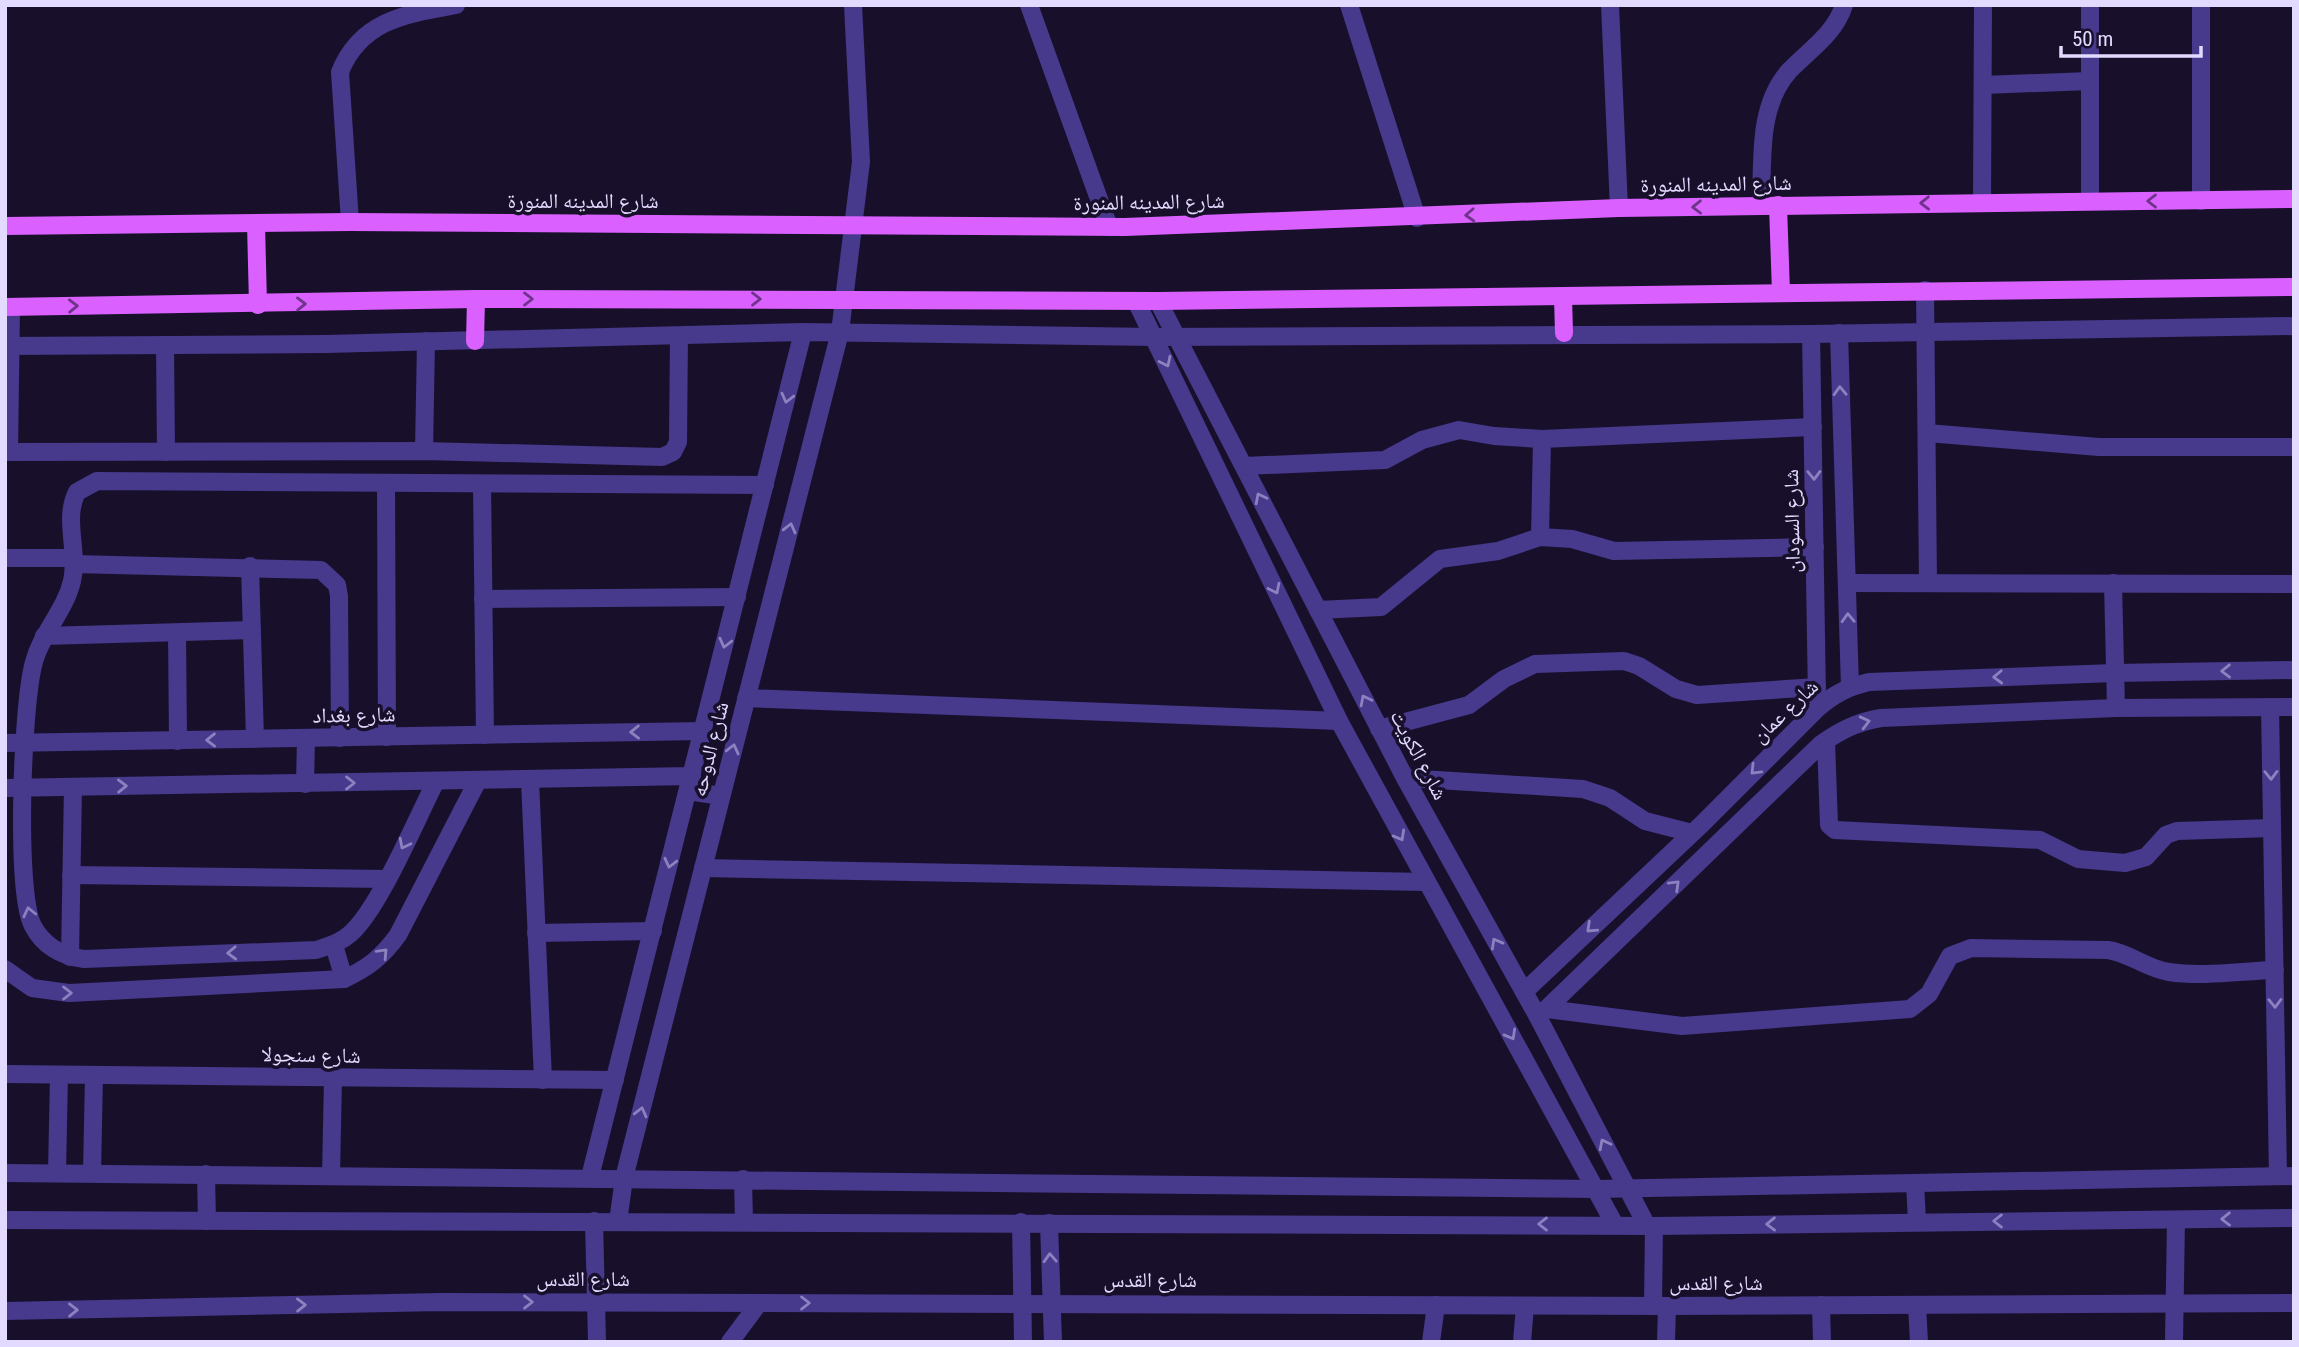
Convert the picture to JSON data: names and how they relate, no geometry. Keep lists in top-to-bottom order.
{
  "streets": {
    "main road": ["شارع المدينه المنورة"],
    "street": [
      "شارع السودان",
      "شارع عمان",
      "شارع بغداد",
      "شارع الدوحه",
      "شارع الكويت",
      "شارع سنجولا",
      "شارع القدس"
    ]
  },
  "crossings": [
    ["شارع المدينه المنورة", "شارع الدوحه"],
    ["شارع السودان", "شارع عمان"],
    ["شارع عمان", "شارع الكويت"],
    ["شارع بغداد", "شارع الدوحه"],
    ["شارع الدوحه", "شارع سنجولا"]
  ],
  "scale_bar": "50 m"
}
